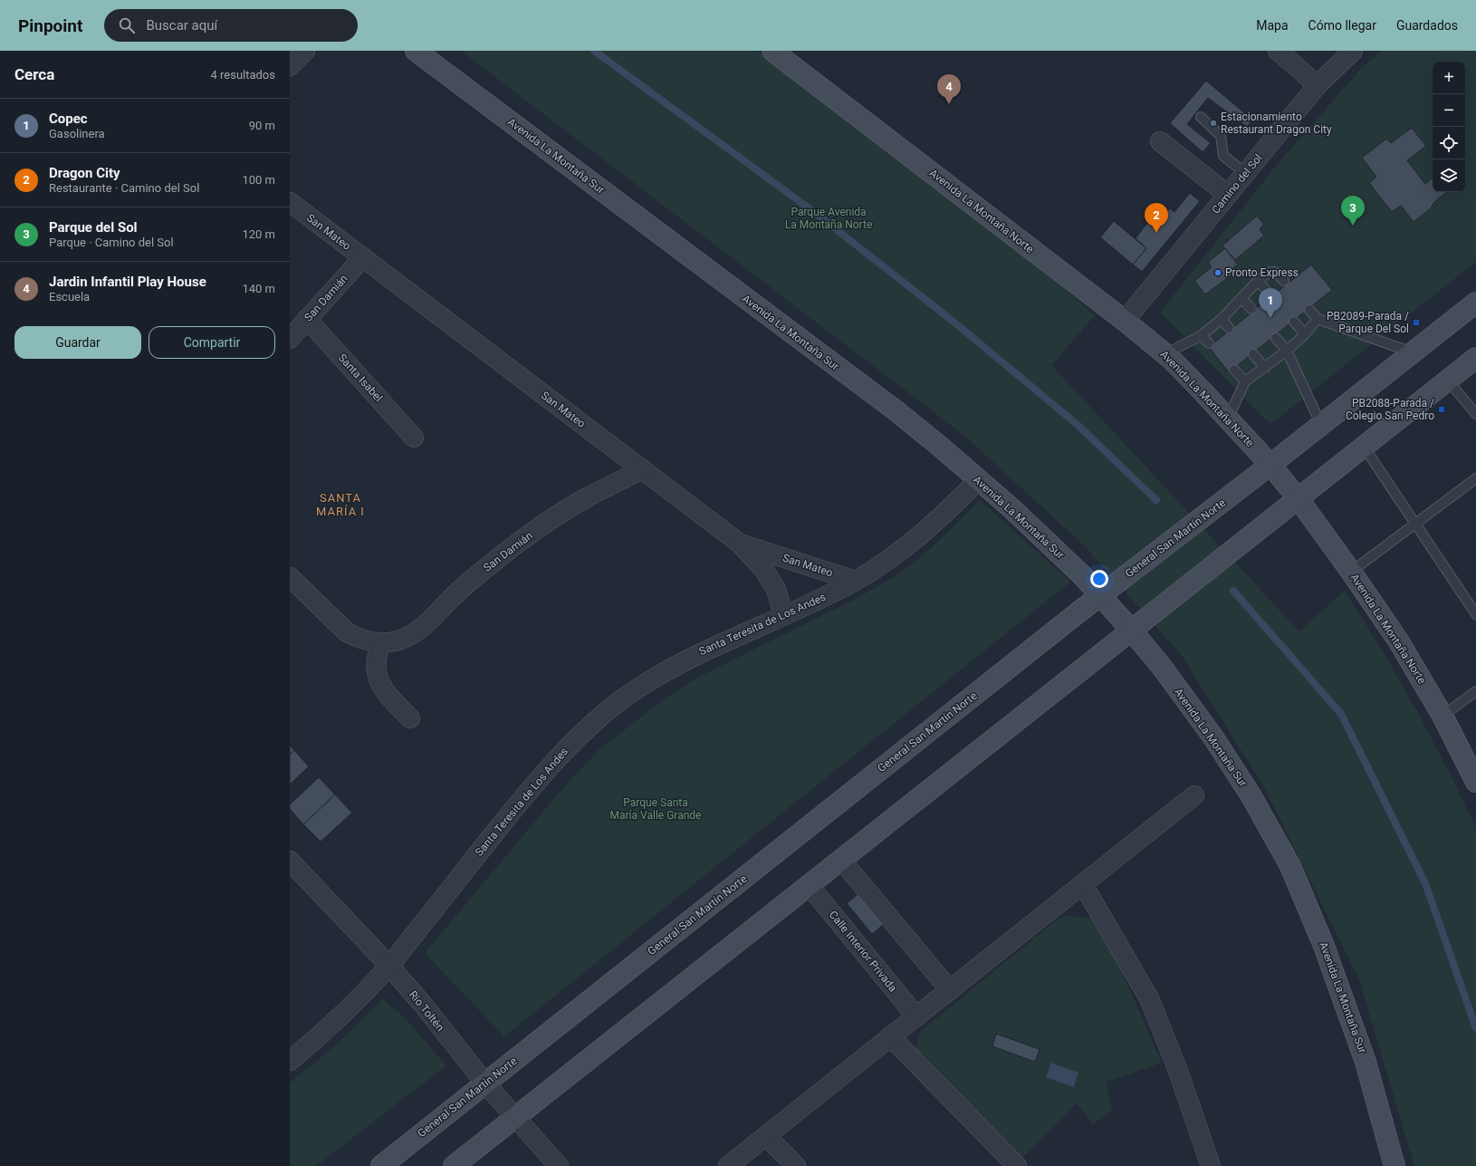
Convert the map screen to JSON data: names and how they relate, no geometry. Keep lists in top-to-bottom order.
{
  "streets": {
    "main road": ["Avenida La Montaña Sur", "Avenida La Montaña Norte", "General San Martín Norte"],
    "street": [
      "Camino del Sol",
      "San Mateo",
      "San Damián",
      "Santa Isabel",
      "Santa Teresita de Los Andes",
      "Calle Interior Privada",
      "Río Toltén"
    ]
  },
  "crossings": [
    ["Avenida La Montaña Sur", "General San Martín Norte"],
    ["Avenida La Montaña Sur", "Santa Teresita de Los Andes"],
    ["Camino del Sol", "Avenida La Montaña Norte"],
    ["Avenida La Montaña Norte", "General San Martín Norte"],
    ["San Mateo", "San Damián"],
    ["San Mateo", "Santa Teresita de Los Andes"],
    ["San Damián", "Santa Isabel"],
    ["General San Martín Norte", "Río Toltén"],
    ["Santa Teresita de Los Andes", "Río Toltén"]
  ],
  "districts": ["SANTA MARÍA I"],
  "parks": ["Parque Avenida La Montaña Norte", "Parque Santa María Valle Grande"],
  "places": {
    "other": ["Estacionamiento Restaurant Dragon City", "Pronto Express"],
    "transit": ["PB2089-Parada / Parque Del Sol", "PB2088-Parada / Colegio San Pedro"]
  },
  "page": {
    "header": "Pinpoint",
    "search": "Buscar aquí",
    "nav": ["Mapa", "Cómo llegar", "Guardados"],
    "heading": ["Cerca", "4 resultados"],
    "map_buttons": ["+", "−"],
    "pins": [
      "4",
      "3",
      "2",
      "1"
    ],
    "list": [
      {
        "mark": "1",
        "name": "Copec",
        "note": "Gasolinera",
        "value": "90 m"
      },
      {
        "mark": "2",
        "name": "Dragon City",
        "note": "Restaurante · Camino del Sol",
        "value": "100 m"
      },
      {
        "mark": "3",
        "name": "Parque del Sol",
        "note": "Parque · Camino del Sol",
        "value": "120 m"
      },
      {
        "mark": "4",
        "name": "Jardin Infantil Play House",
        "note": "Escuela",
        "value": "140 m"
      }
    ],
    "buttons": ["Guardar", "Compartir"]
  }
}
